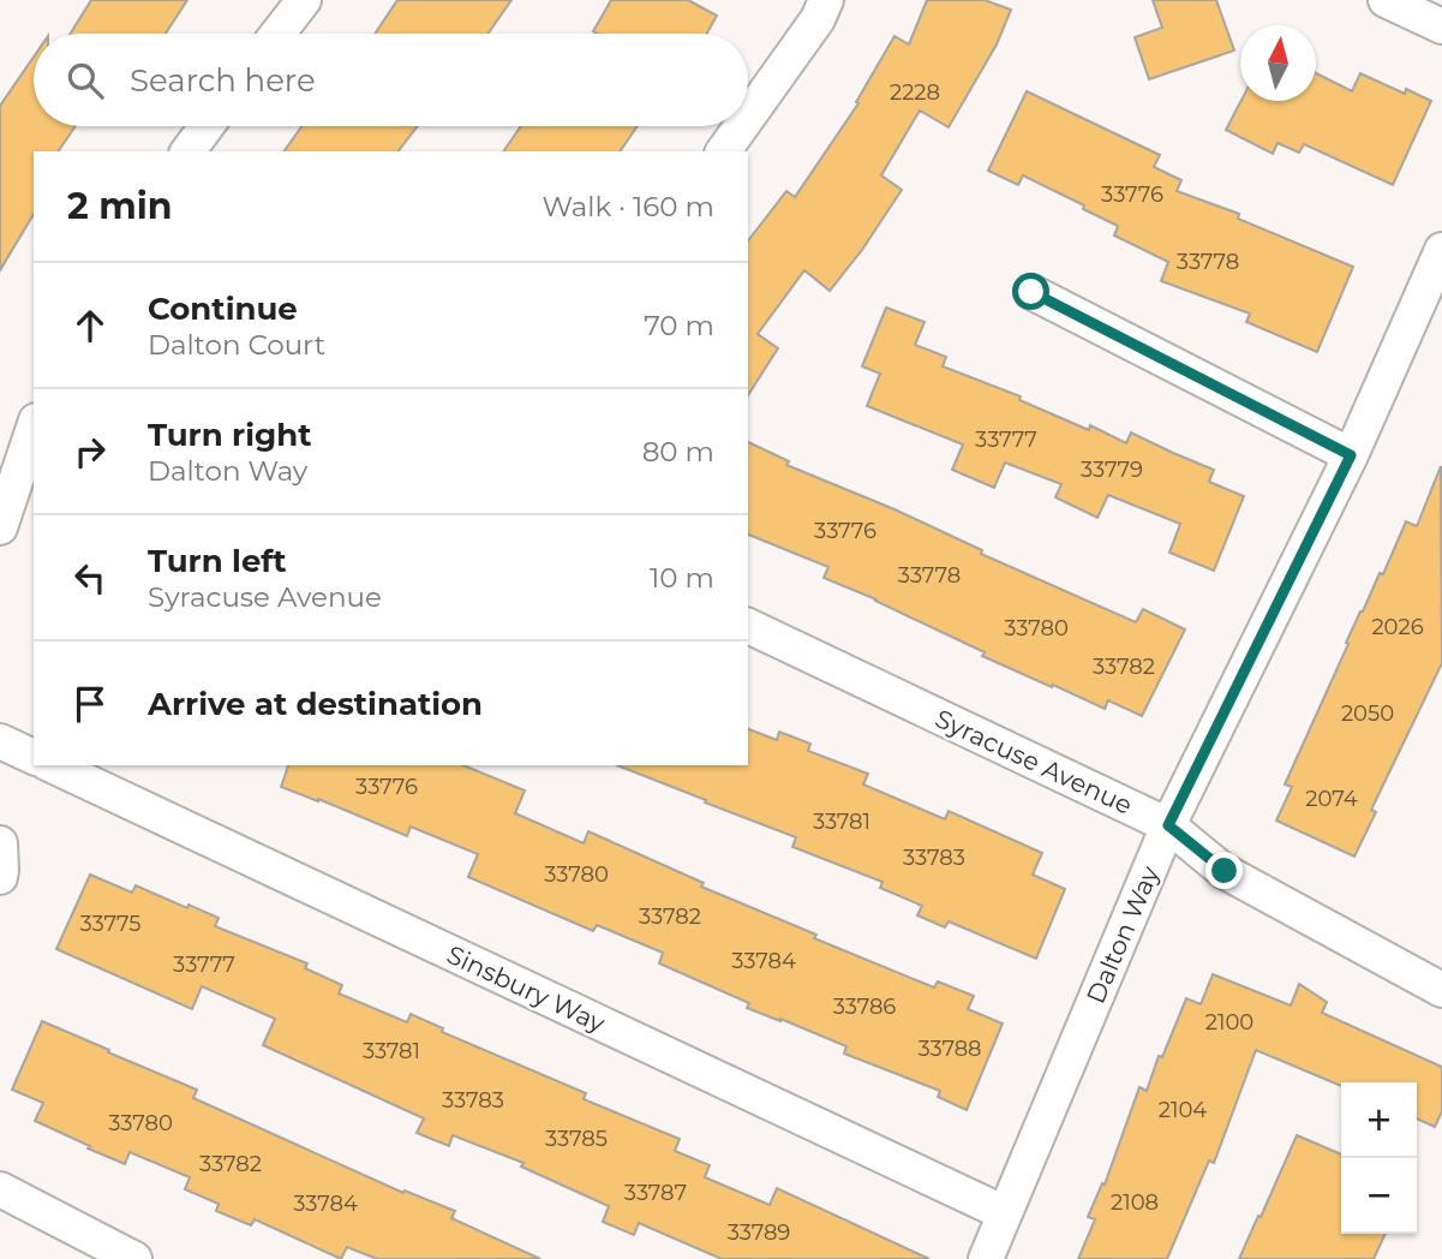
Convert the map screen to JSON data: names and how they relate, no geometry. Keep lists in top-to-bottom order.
{
  "streets": {
    "street": ["Syracuse Avenue", "Dalton Way", "Sinsbury Way"]
  },
  "crossings": [
    ["Syracuse Avenue", "Dalton Way"],
    ["Dalton Way", "Sinsbury Way"]
  ],
  "house_numbers": [
    "2228",
    "33776",
    "33778",
    "33777",
    "33779",
    "33776",
    "33778",
    "2026",
    "33780",
    "33782",
    "2050",
    "33776",
    "2074",
    "33781",
    "33783",
    "33780",
    "33782",
    "33775",
    "33784",
    "33777",
    "33786",
    "2100",
    "33788",
    "33781",
    "33783",
    "2104",
    "33780",
    "33785",
    "33782",
    "33787",
    "2108",
    "33784",
    "33789"
  ],
  "north": "top",
  "page": {
    "search": "Search here",
    "heading": ["2 min", "Walk · 160 m"],
    "list": [
      ["Continue", "Dalton Court", "70 m"],
      ["Turn right", "Dalton Way", "80 m"],
      ["Turn left", "Syracuse Avenue", "10 m"],
      "Arrive at destination"
    ],
    "map_buttons": ["+", "−"]
  }
}
